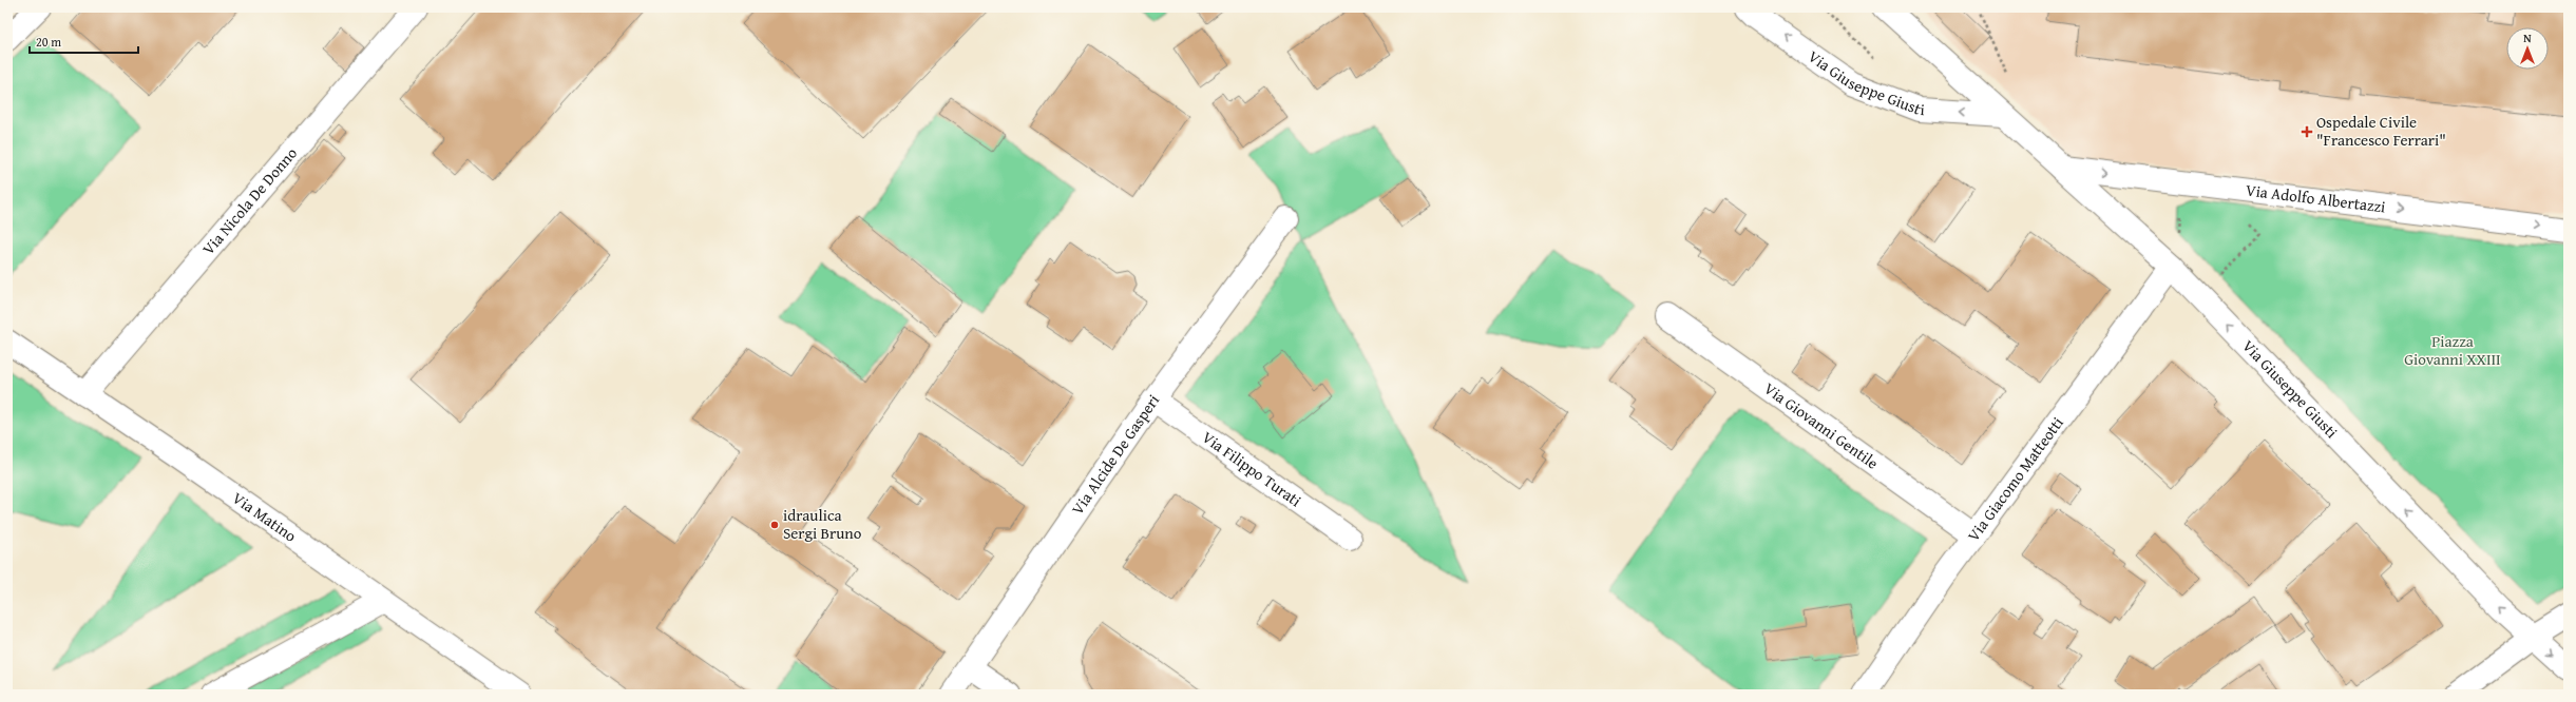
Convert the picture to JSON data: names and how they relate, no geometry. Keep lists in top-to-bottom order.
{
  "streets": {
    "street": [
      "Via Giuseppe Giusti",
      "Via Adolfo Albertazzi",
      "Via Nicola De Donno",
      "Via Giovanni Gentile",
      "Via Alcide De Gasperi",
      "Via Filippo Turati",
      "Via Giacomo Matteotti",
      "Via Matino"
    ]
  },
  "crossings": [
    ["Via Giuseppe Giusti", "Via Adolfo Albertazzi"],
    ["Via Giuseppe Giusti", "Via Giacomo Matteotti"],
    ["Via Nicola De Donno", "Via Matino"],
    ["Via Giovanni Gentile", "Via Giacomo Matteotti"],
    ["Via Alcide De Gasperi", "Via Filippo Turati"]
  ],
  "one_way": ["Via Giuseppe Giusti", "Via Adolfo Albertazzi"],
  "parks": ["Piazza Giovanni XXIII"],
  "places": {
    "health": ["Ospedale Civile \"Francesco Ferrari\""],
    "other": ["idraulica Sergi Bruno"]
  },
  "scale_bar": "20 m",
  "north": "top"
}
